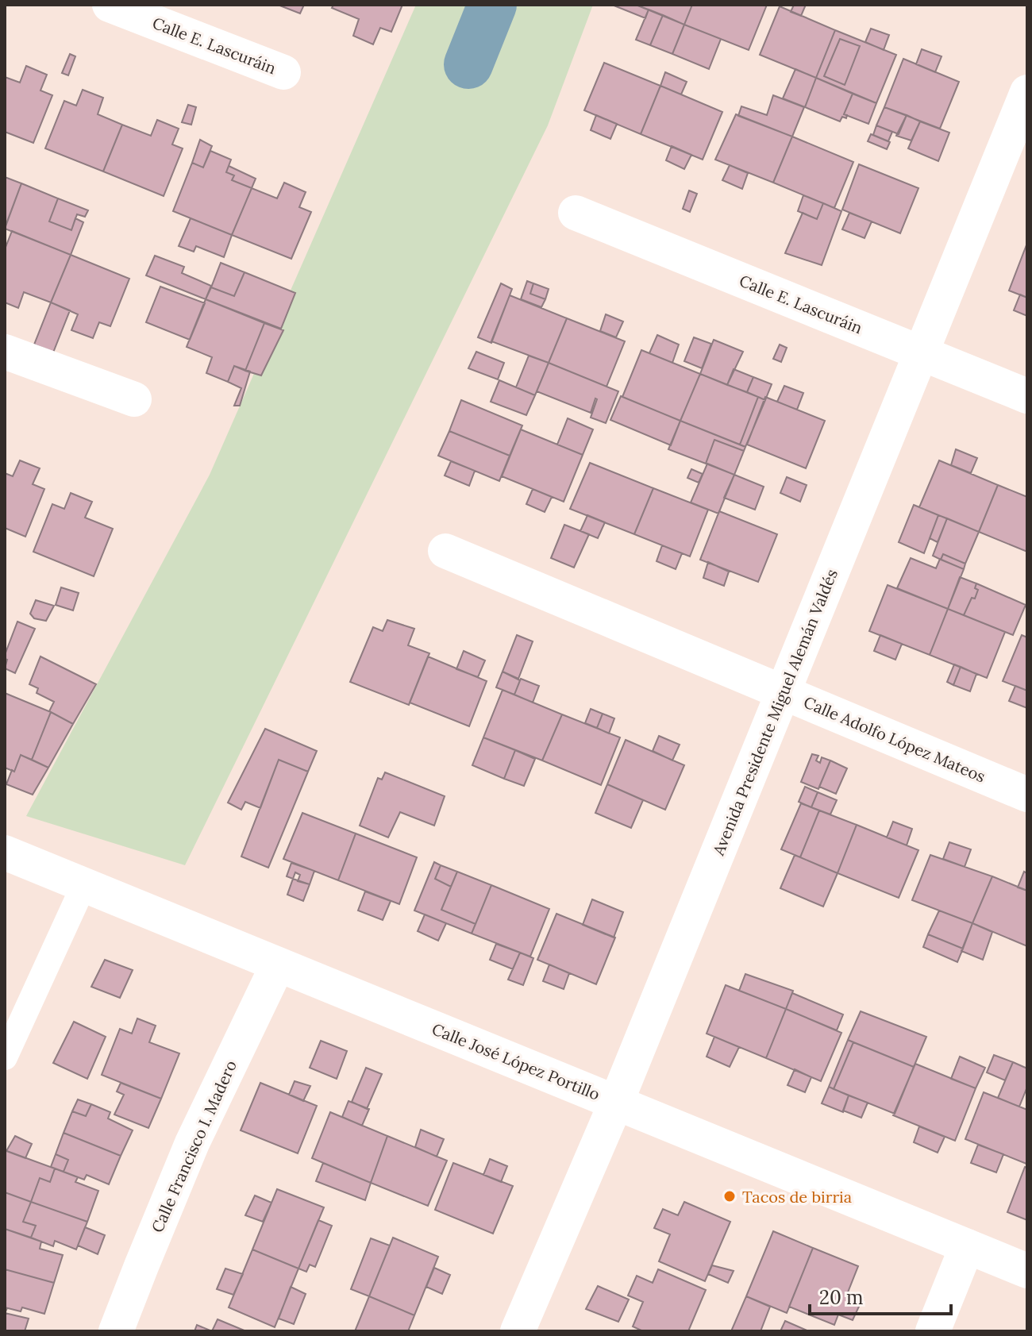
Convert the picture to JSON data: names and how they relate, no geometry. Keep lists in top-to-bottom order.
{
  "streets": {
    "street": [
      "Calle E. Lascuráin",
      "Avenida Presidente Miguel Alemán Valdés",
      "Calle Adolfo López Mateos",
      "Calle José López Portillo",
      "Calle Francisco I. Madero"
    ]
  },
  "crossings": [
    ["Calle E. Lascuráin", "Avenida Presidente Miguel Alemán Valdés"],
    ["Avenida Presidente Miguel Alemán Valdés", "Calle Adolfo López Mateos"],
    ["Avenida Presidente Miguel Alemán Valdés", "Calle José López Portillo"],
    ["Calle José López Portillo", "Calle Francisco I. Madero"]
  ],
  "places": ["Tacos de birria"],
  "scale_bar": "20 m"
}
